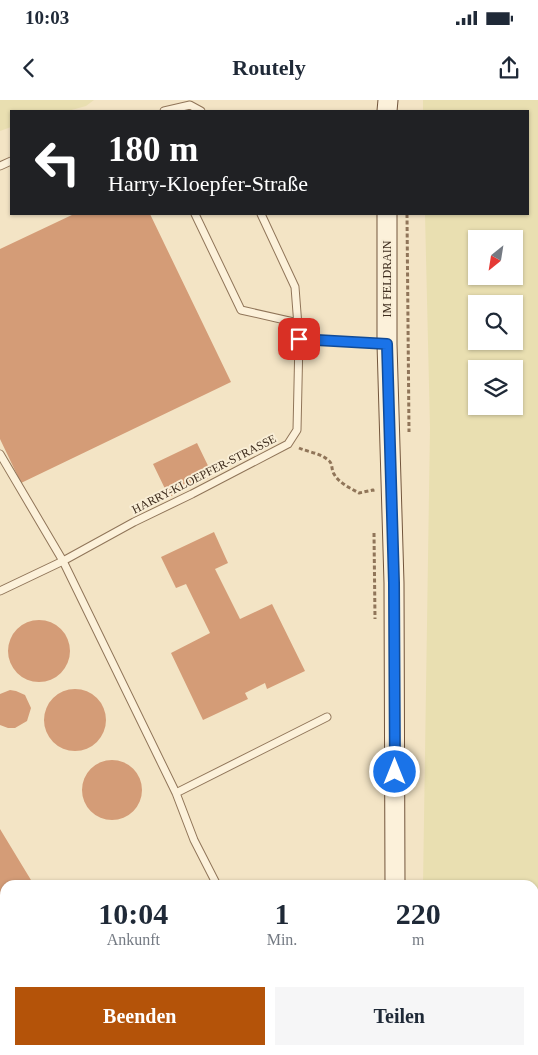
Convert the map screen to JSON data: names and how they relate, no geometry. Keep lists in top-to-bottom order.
{
  "streets": {
    "main road": ["IM FELDRAIN"],
    "lane": ["HARRY-KLOEPFER-STRASSE"]
  },
  "north": "bottom left",
  "page": {
    "status": "10:03",
    "header": "Routely",
    "turn": ["180 m", "Harry-Kloepfer-Straße"],
    "eta": [
      "10:04",
      "Ankunft",
      "1",
      "Min.",
      "220",
      "m"
    ],
    "buttons": ["Beenden", "Teilen"]
  }
}
